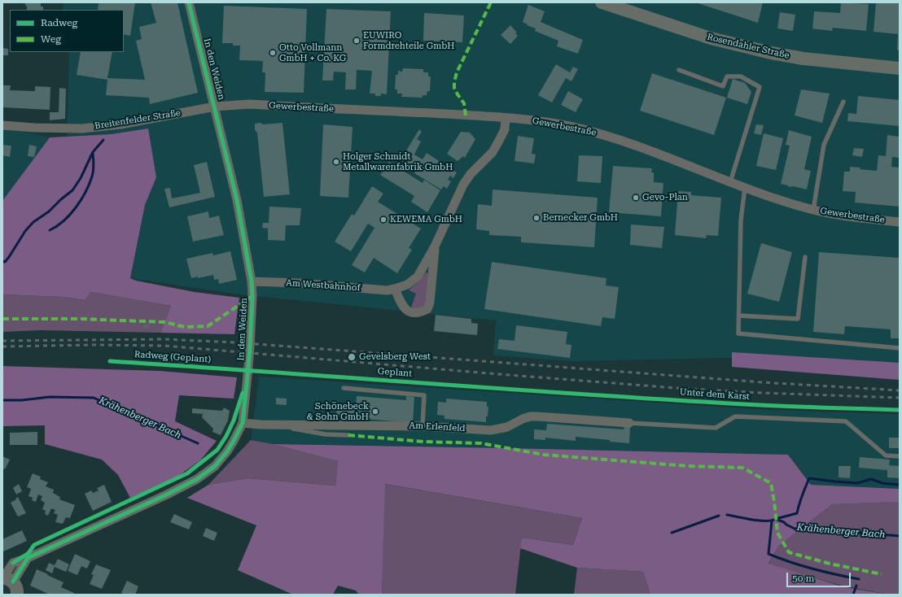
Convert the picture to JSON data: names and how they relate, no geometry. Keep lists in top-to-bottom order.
{
  "streets": {
    "main road": ["Rosendahler Straße"],
    "street": [
      "In den Weiden",
      "Gewerbestraße",
      "Breitenfelder Straße",
      "Am Westbahnhof",
      "Am Erlenfeld"
    ],
    "cycle path": ["Radweg (Geplant)"]
  },
  "crossings": [
    ["In den Weiden", "Gewerbestraße"],
    ["In den Weiden", "Breitenfelder Straße"],
    ["In den Weiden", "Am Westbahnhof"],
    ["In den Weiden", "Am Erlenfeld"],
    ["Gewerbestraße", "Breitenfelder Straße"],
    ["Gewerbestraße", "Am Westbahnhof"]
  ],
  "water": ["Krähenberger Bach"],
  "places": [
    "EUWIRO Formdrehteile GmbH",
    "Otto Vollmann GmbH + Co. KG",
    "Holger Schmidt Metallwarenfabrik GmbH",
    "Gevo-Plan",
    "Bernecker GmbH",
    "KEWEMA GmbH",
    "Gevelsberg West",
    "Schönebeck & Sohn GmbH"
  ],
  "legend": ["Radweg", "Weg"],
  "scale_bar": "50 m"
}
